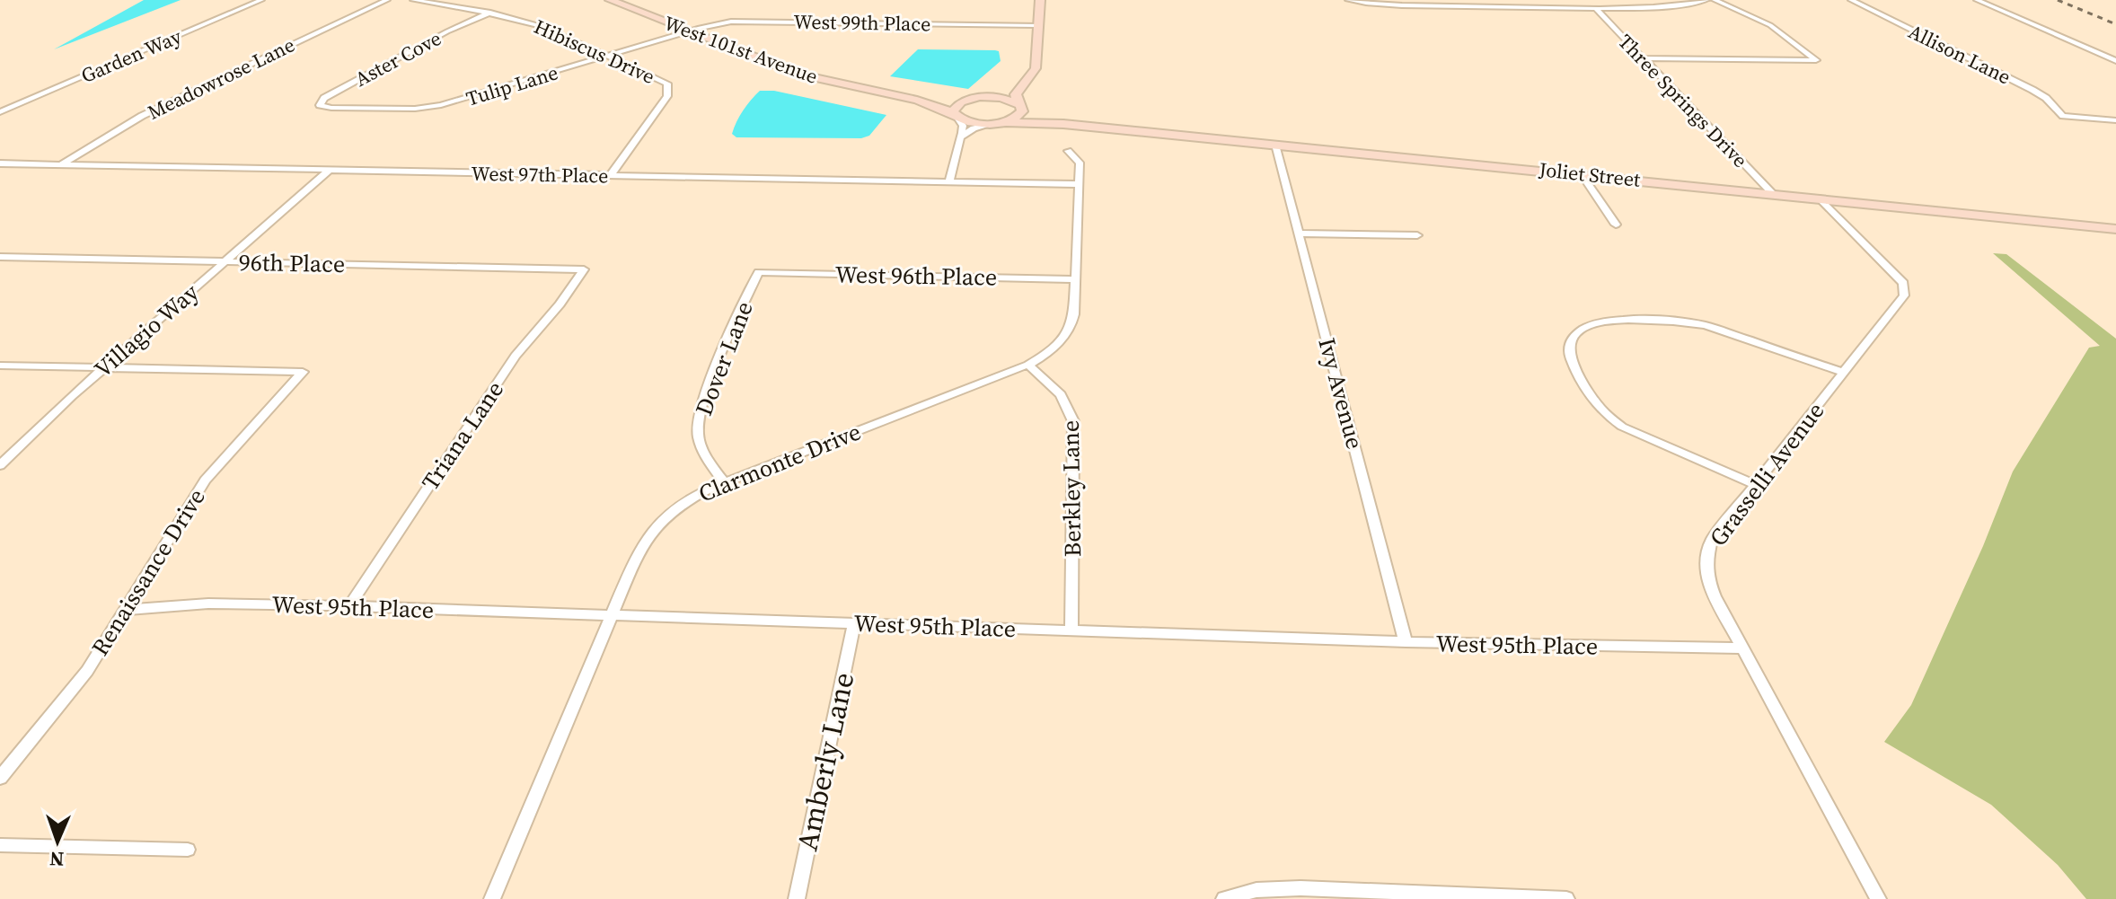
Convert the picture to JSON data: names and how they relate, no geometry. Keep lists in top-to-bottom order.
{
  "streets": {
    "street": [
      "West 99th Place",
      "West 101st Avenue",
      "Hibiscus Drive",
      "Allison Lane",
      "Garden Way",
      "Aster Cove",
      "Meadowrose Lane",
      "Tulip Lane",
      "Three Springs Drive",
      "West 97th Place",
      "Joliet Street",
      "96th Place",
      "West 96th Place",
      "Villagio Way",
      "Dover Lane",
      "Ivy Avenue",
      "Triana Lane",
      "Clarmonte Drive",
      "Grasselli Avenue",
      "Berkley Lane",
      "Renaissance Drive",
      "West 95th Place",
      "Amberly Lane"
    ]
  },
  "crossings": [
    ["West 99th Place", "West 101st Avenue"],
    ["West 99th Place", "Tulip Lane"],
    ["West 101st Avenue", "Tulip Lane"],
    ["West 101st Avenue", "Joliet Street"],
    ["Hibiscus Drive", "Aster Cove"],
    ["Hibiscus Drive", "Tulip Lane"],
    ["Hibiscus Drive", "West 97th Place"],
    ["Aster Cove", "Tulip Lane"],
    ["Meadowrose Lane", "West 97th Place"],
    ["Three Springs Drive", "Joliet Street"],
    ["West 97th Place", "Villagio Way"],
    ["West 97th Place", "Clarmonte Drive"],
    ["Joliet Street", "Ivy Avenue"],
    ["Joliet Street", "Grasselli Avenue"],
    ["96th Place", "Villagio Way"],
    ["96th Place", "Triana Lane"],
    ["West 96th Place", "Dover Lane"],
    ["West 96th Place", "Clarmonte Drive"],
    ["Villagio Way", "Renaissance Drive"],
    ["Dover Lane", "Clarmonte Drive"],
    ["Ivy Avenue", "West 95th Place"],
    ["Triana Lane", "West 95th Place"],
    ["Clarmonte Drive", "Berkley Lane"],
    ["Clarmonte Drive", "West 95th Place"],
    ["Grasselli Avenue", "West 95th Place"],
    ["Berkley Lane", "West 95th Place"],
    ["Renaissance Drive", "West 95th Place"],
    ["West 95th Place", "Amberly Lane"]
  ],
  "north": "bottom"
}
